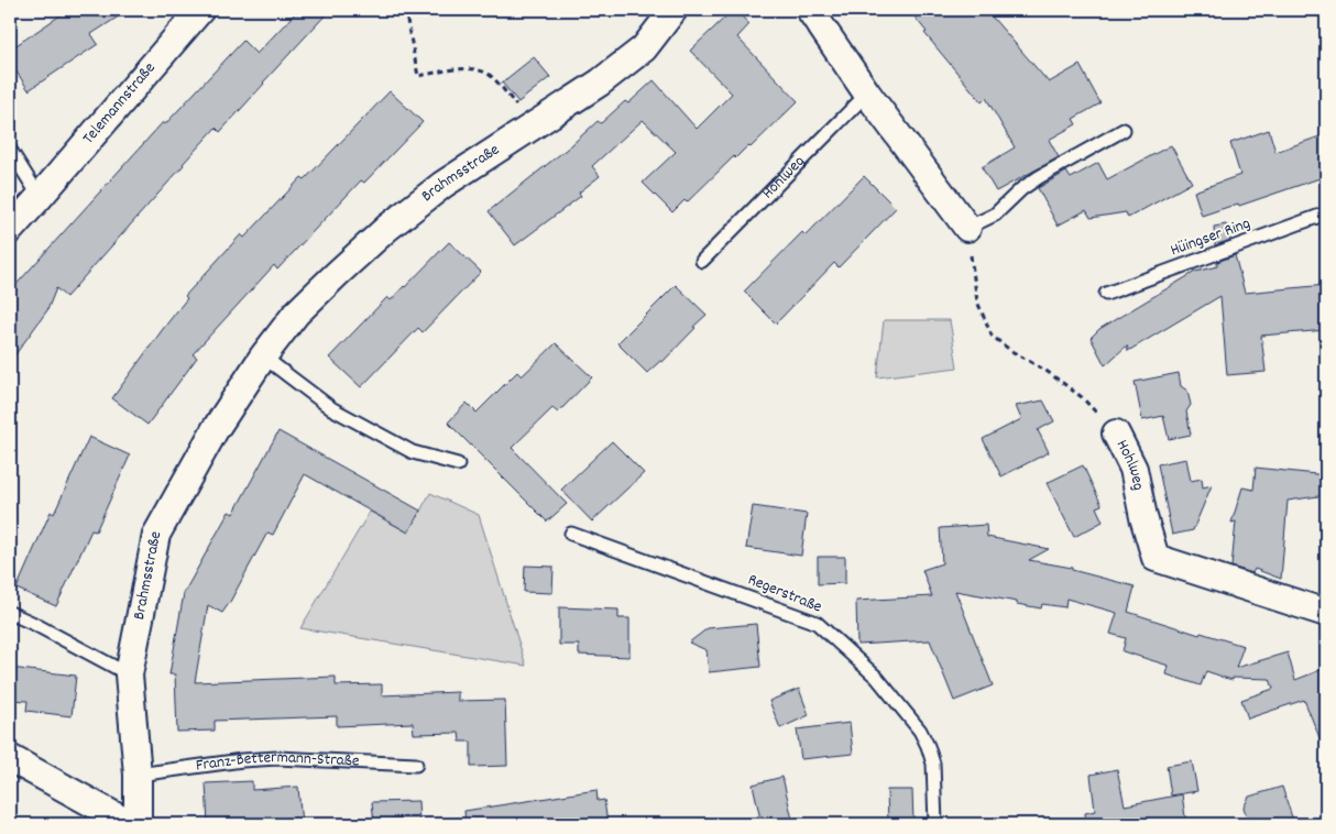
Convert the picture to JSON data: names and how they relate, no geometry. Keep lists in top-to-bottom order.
{
  "streets": {
    "street": ["Telemannstraße", "Brahmsstraße", "Hohlweg"],
    "lane": ["Hüingser Ring", "Regerstraße", "Franz-Bettermann-Straße"]
  },
  "crossings": [
    ["Brahmsstraße", "Franz-Bettermann-Straße"]
  ]
}
